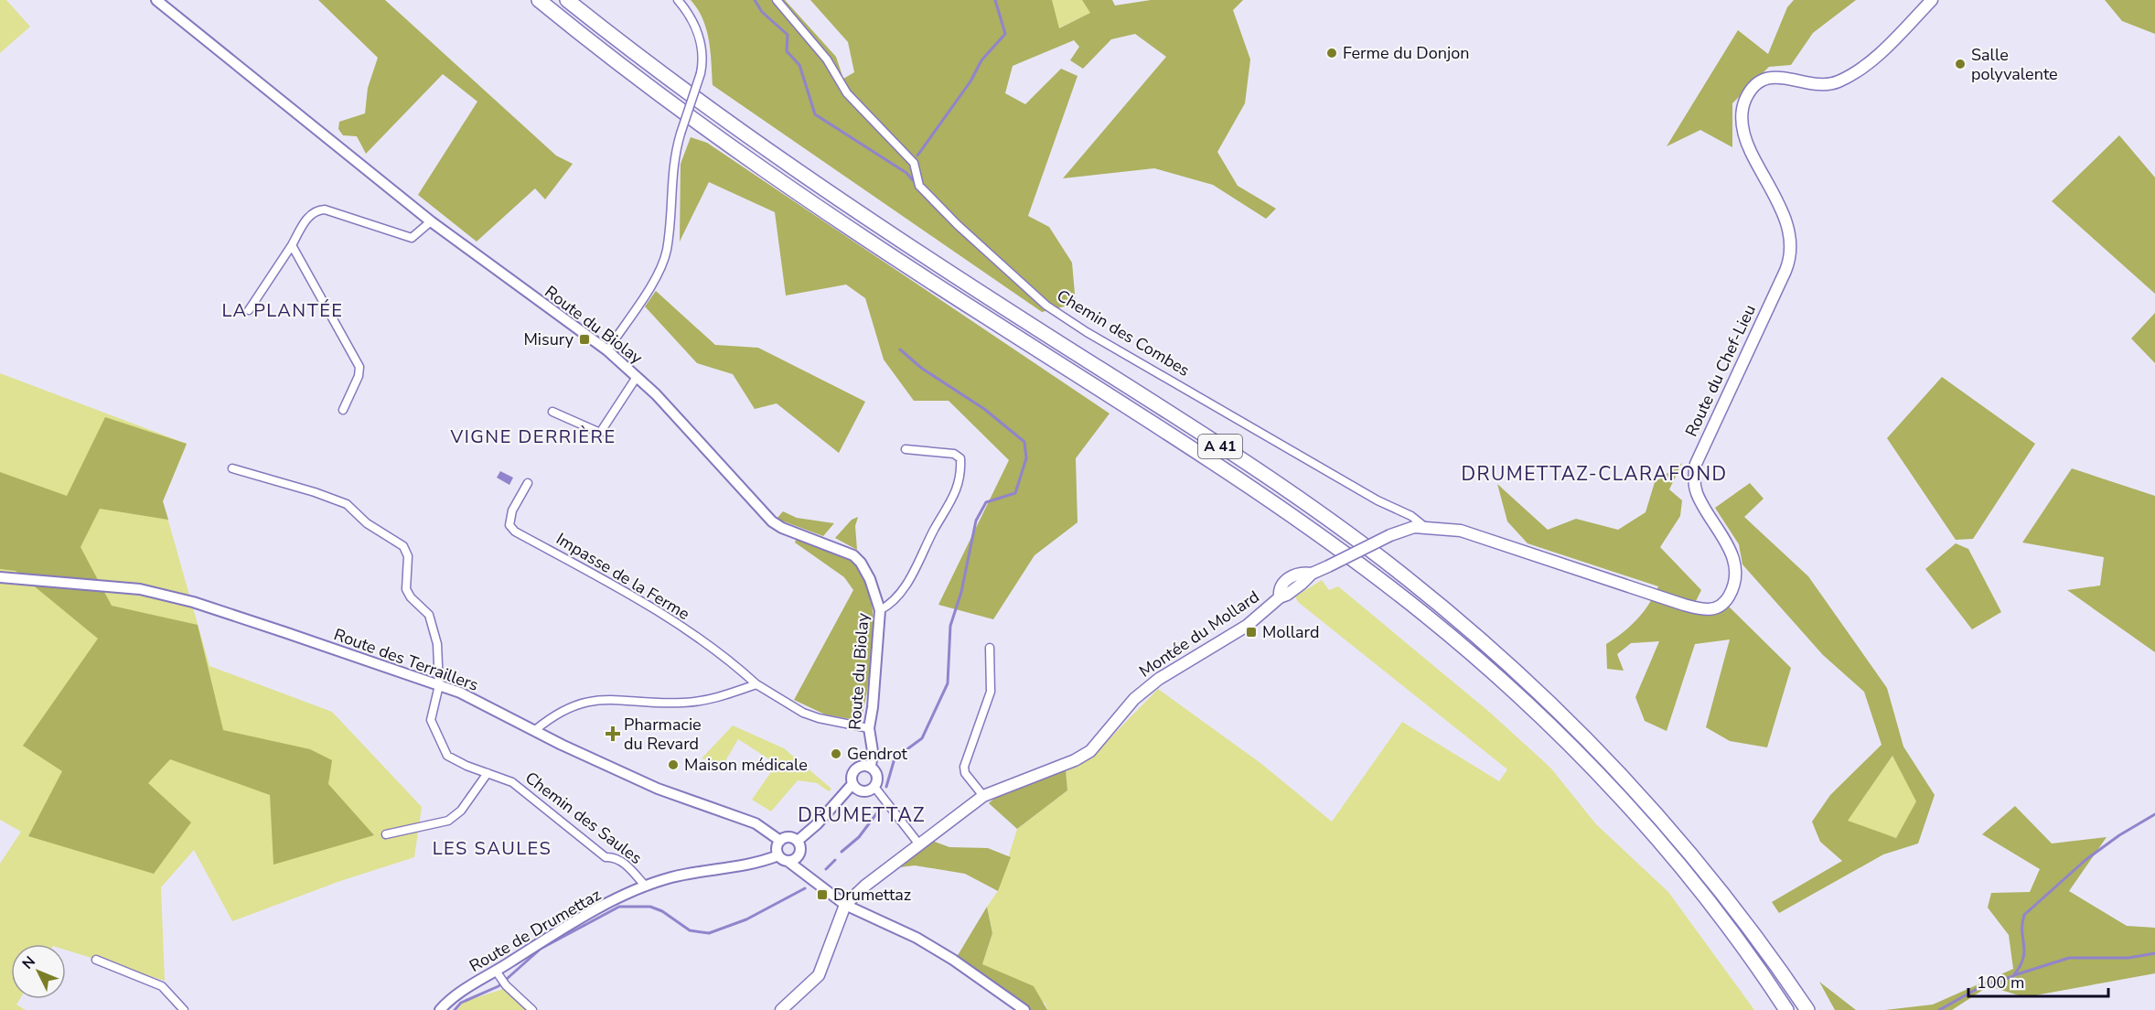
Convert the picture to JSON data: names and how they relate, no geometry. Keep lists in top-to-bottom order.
{
  "streets": {
    "highway": ["A 41"],
    "main road": ["Route du Chef-Lieu", "Montée du Mollard"],
    "street": [
      "Route du Biolay",
      "Chemin des Combes",
      "Impasse de la Ferme",
      "Route des Terraillers",
      "Chemin des Saules",
      "Route de Drumettaz"
    ]
  },
  "crossings": [
    ["Chemin des Combes", "Route du Chef-Lieu"],
    ["Route du Chef-Lieu", "Montée du Mollard"],
    ["Route des Terraillers", "Chemin des Saules"],
    ["Chemin des Saules", "Route de Drumettaz"]
  ],
  "districts": [
    "LA PLANTÉE",
    "VIGNE DERRIÈRE",
    "DRUMETTAZ-CLARAFOND",
    "DRUMETTAZ",
    "LES SAULES"
  ],
  "places": {
    "other": [
      "Ferme du Donjon",
      "Salle polyvalente",
      "Gendrot",
      "Maison médicale"
    ],
    "transit": ["Misury", "Mollard", "Drumettaz"],
    "health": ["Pharmacie du Revard"]
  },
  "scale_bar": "100 m",
  "north": "top left"
}
